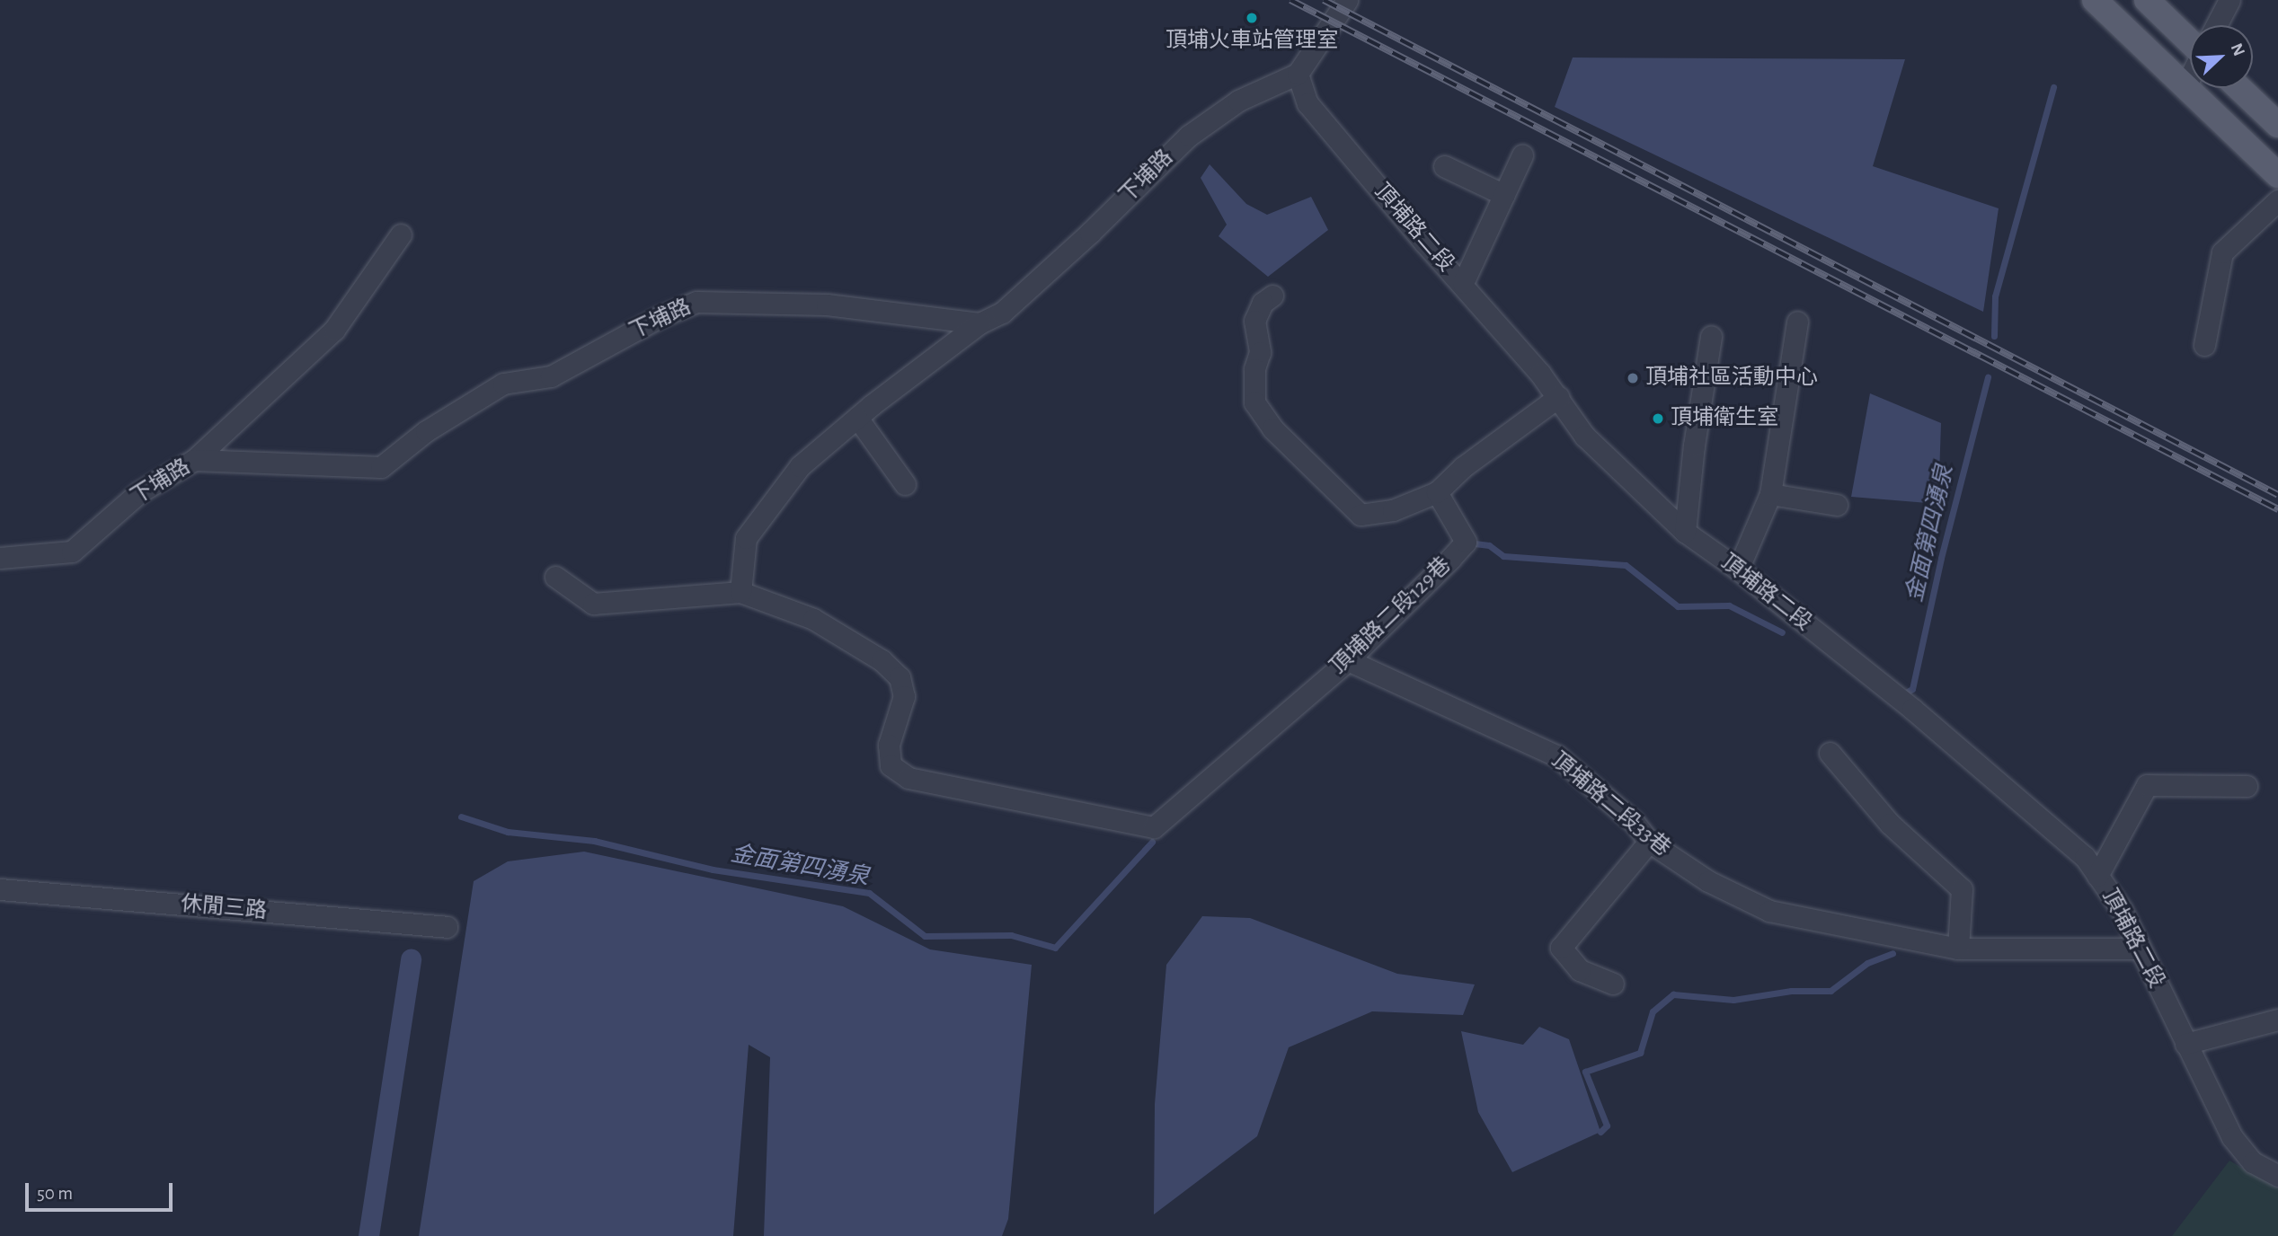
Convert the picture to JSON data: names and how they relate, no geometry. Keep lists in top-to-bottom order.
{
  "streets": {
    "street": [
      "下埔路",
      "頂埔路二段",
      "頂埔路二段129巷",
      "頂埔路二段33巷",
      "休閒三路"
    ]
  },
  "crossings": [
    ["下埔路", "頂埔路二段"],
    ["頂埔路二段", "頂埔路二段33巷"],
    ["頂埔路二段129巷", "頂埔路二段33巷"]
  ],
  "water": ["金面第四湧泉"],
  "places": ["頂埔火車站管理室", "頂埔社區活動中心", "頂埔衛生室"],
  "scale_bar": "50 m",
  "north": "top right"
}
